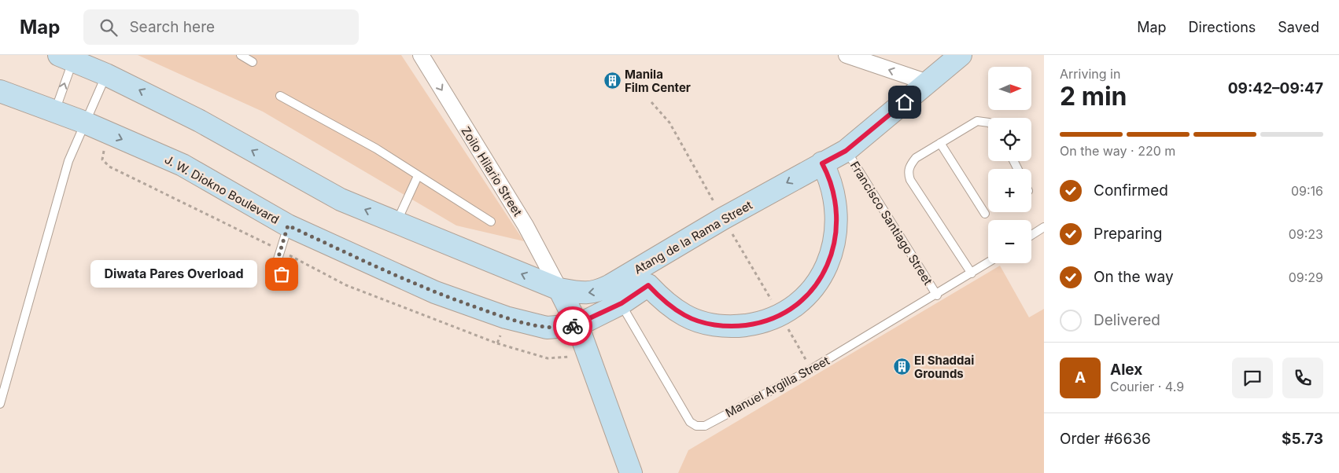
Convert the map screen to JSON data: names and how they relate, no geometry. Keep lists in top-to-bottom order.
{
  "streets": {
    "street": ["Zoilo Hilario Street", "J. W. Diokno Boulevard", "Atang de la Rama Street"],
    "lane": ["Francisco Santiago Street", "Manuel Argilla Street"]
  },
  "crossings": [
    ["Zoilo Hilario Street", "Atang de la Rama Street"],
    ["J. W. Diokno Boulevard", "Atang de la Rama Street"],
    ["Francisco Santiago Street", "Atang de la Rama Street"],
    ["Francisco Santiago Street", "Manuel Argilla Street"],
    ["Atang de la Rama Street", "Manuel Argilla Street"]
  ],
  "one_way": ["Zoilo Hilario Street"],
  "places": {
    "building": ["Manila Film Center", "El Shaddai Grounds"],
    "other": ["Diwata Pares Overload"]
  },
  "north": "right",
  "page": {
    "header": "Map",
    "search": "Search here",
    "nav": ["Map", "Directions", "Saved"],
    "heading": ["2 min", "Arriving in", "09:42–09:47"],
    "panel": [
      "Alex",
      "Courier · 4.9",
      "Order #6636",
      "$5.73"
    ],
    "map_buttons": ["+", "−"],
    "bar": "On the way · 220 m",
    "list": [
      ["Confirmed", "09:16"],
      ["Preparing", "09:23"],
      ["On the way", "09:29"],
      "Delivered"
    ],
    "bubble": "Diwata Pares Overload",
    "round": "A"
  }
}
